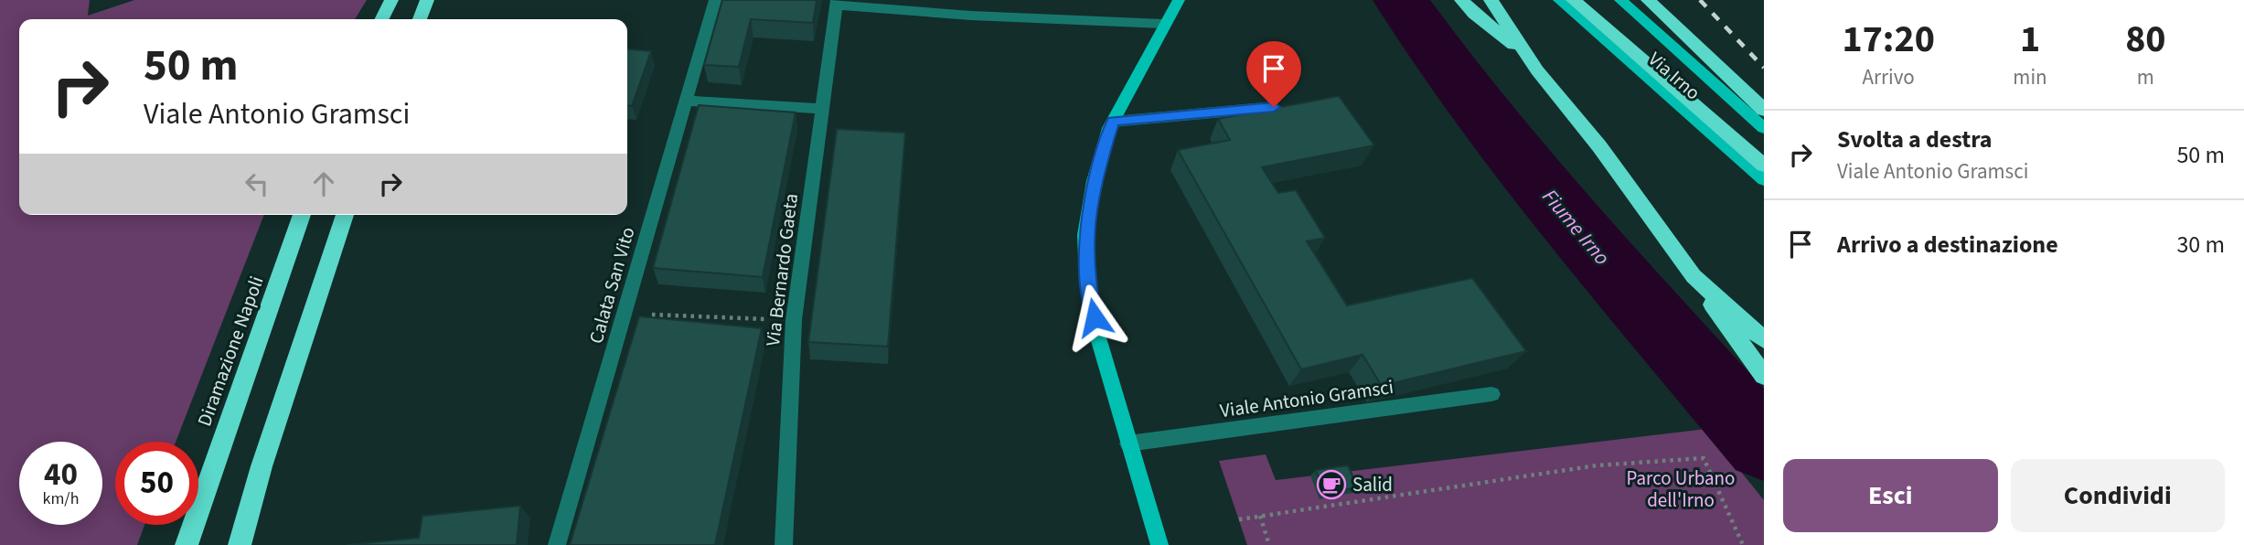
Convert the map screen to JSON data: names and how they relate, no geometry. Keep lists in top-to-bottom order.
{
  "streets": {
    "highway": ["Diramazione Napoli"],
    "main road": ["Via Irno"],
    "street": ["Via Bernardo Gaeta", "Calata San Vito", "Viale Antonio Gramsci"]
  },
  "water": ["Fiume Irno"],
  "parks": ["Parco Urbano dell'Irno"],
  "places": {
    "cafe": ["Salid"]
  },
  "page": {
    "eta": [
      "17:20",
      "Arrivo",
      "1",
      "min",
      "80",
      "m"
    ],
    "turn": ["50 m", "Viale Antonio Gramsci"],
    "list": [
      {
        "name": "Svolta a destra",
        "note": "Viale Antonio Gramsci",
        "value": "50 m"
      },
      {
        "name": "Arrivo a destinazione",
        "value": "30 m"
      }
    ],
    "speed": "40 km/h",
    "limit": "50",
    "buttons": ["Esci", "Condividi"]
  }
}
